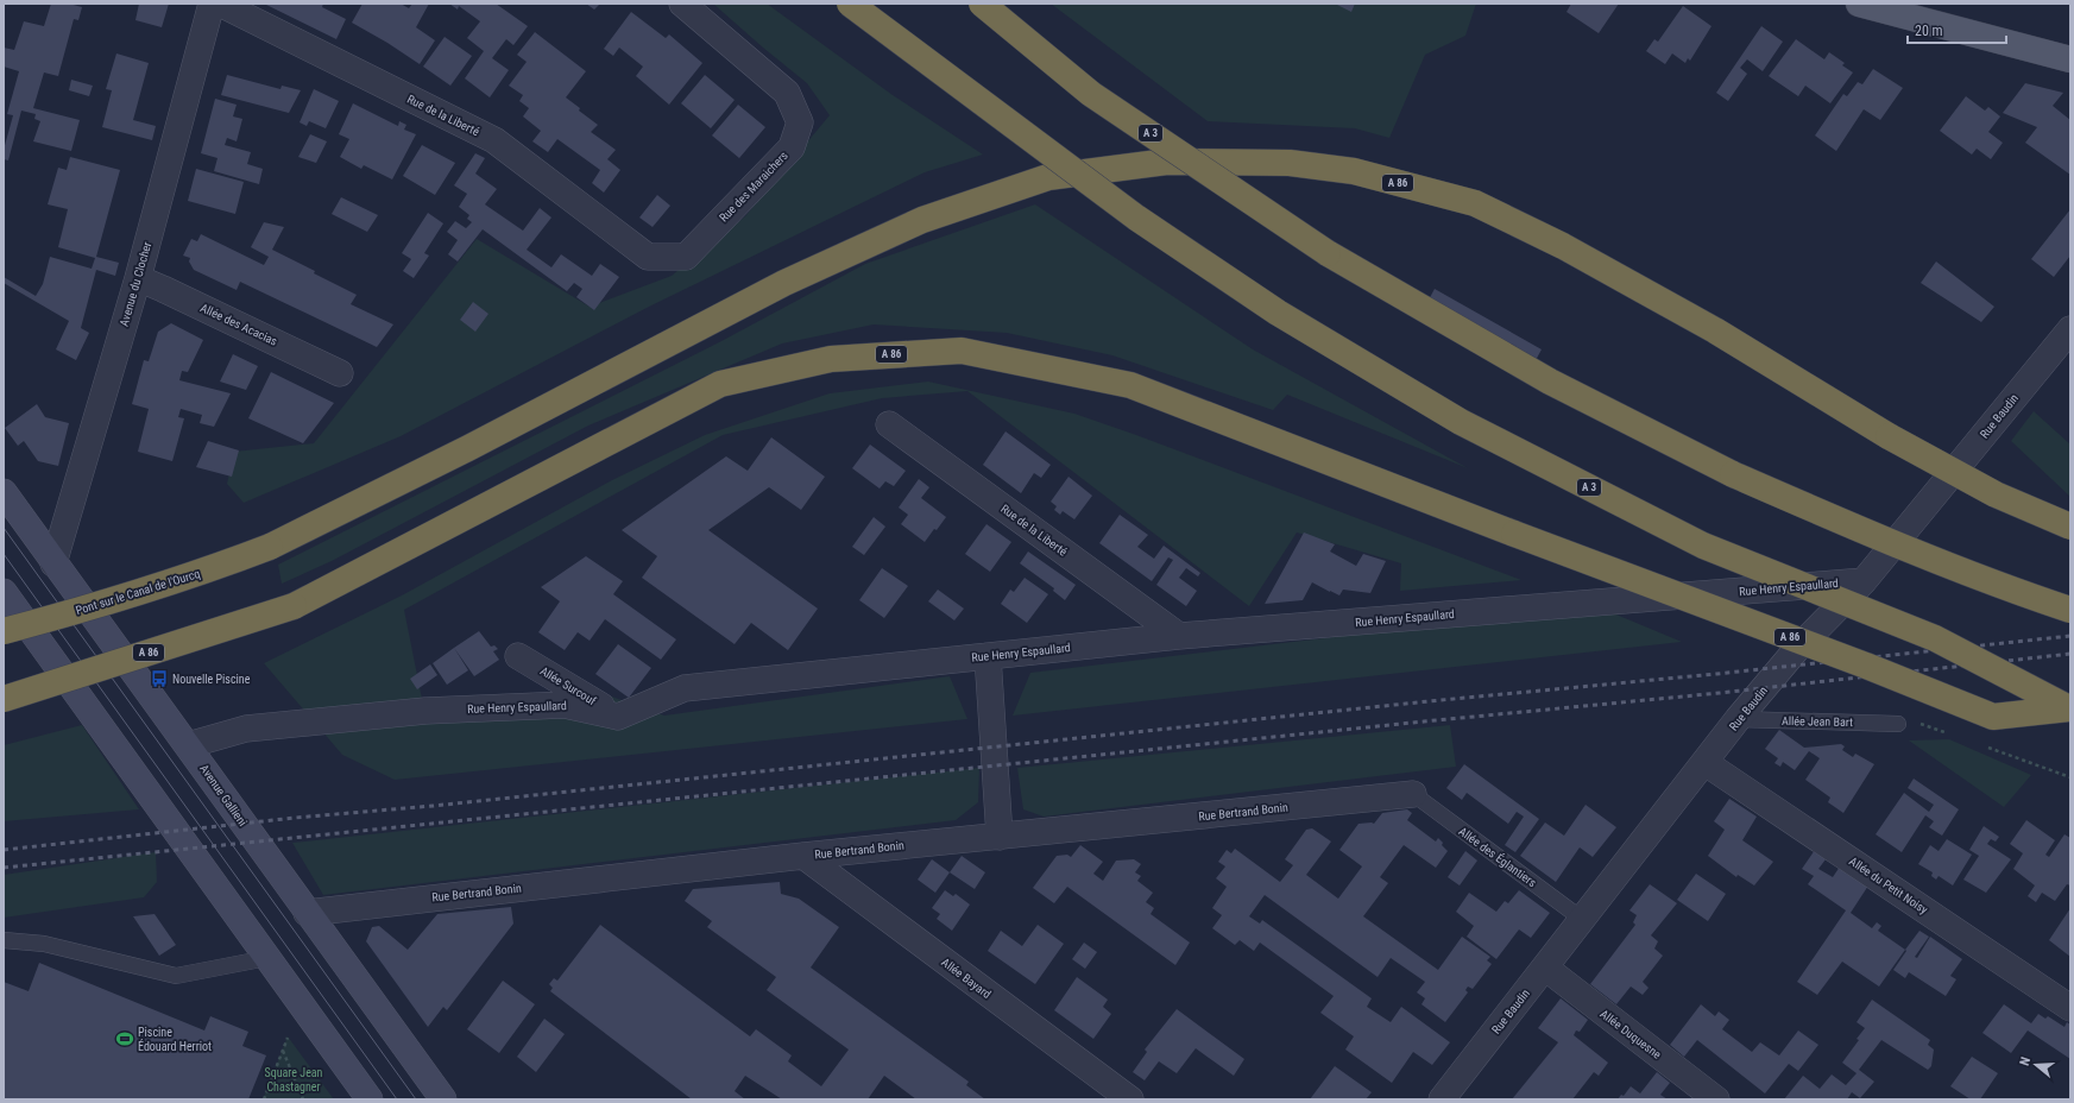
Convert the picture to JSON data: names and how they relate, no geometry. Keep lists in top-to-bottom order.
{
  "streets": {
    "highway": ["A 3", "A 86", "Pont sur le Canal de l'Ourcq"],
    "street": [
      "Rue de la Liberté",
      "Rue des Maraichers",
      "Avenue du Clocher",
      "Allée des Acacias",
      "Rue Baudin",
      "Rue Henry Espaullard",
      "Allée Surcouf",
      "Avenue Gallieni",
      "Rue Bertrand Bonin",
      "Allée du Petit Noisy",
      "Allée Bayard",
      "Allée Duquesne"
    ],
    "lane": ["Allée Jean Bart", "Allée des Églantiers"]
  },
  "crossings": [
    ["Rue de la Liberté", "Rue des Maraichers"],
    ["Rue de la Liberté", "Rue Henry Espaullard"],
    ["A 3", "A 86"],
    ["Avenue du Clocher", "Allée des Acacias"],
    ["Avenue du Clocher", "Avenue Gallieni"],
    ["Rue Baudin", "Rue Henry Espaullard"],
    ["Rue Baudin", "Allée Jean Bart"],
    ["Rue Baudin", "Allée des Églantiers"],
    ["Rue Baudin", "Allée du Petit Noisy"],
    ["Rue Baudin", "Allée Duquesne"],
    ["Rue Henry Espaullard", "Allée Surcouf"],
    ["Rue Henry Espaullard", "Avenue Gallieni"],
    ["Avenue Gallieni", "Rue Bertrand Bonin"],
    ["Rue Bertrand Bonin", "Allée des Églantiers"],
    ["Rue Bertrand Bonin", "Allée Bayard"]
  ],
  "parks": ["Square Jean Chastagner"],
  "places": {
    "bus stop": ["Nouvelle Piscine"],
    "sports": ["Piscine Édouard Herriot"]
  },
  "scale_bar": "20 m",
  "north": "left"
}
